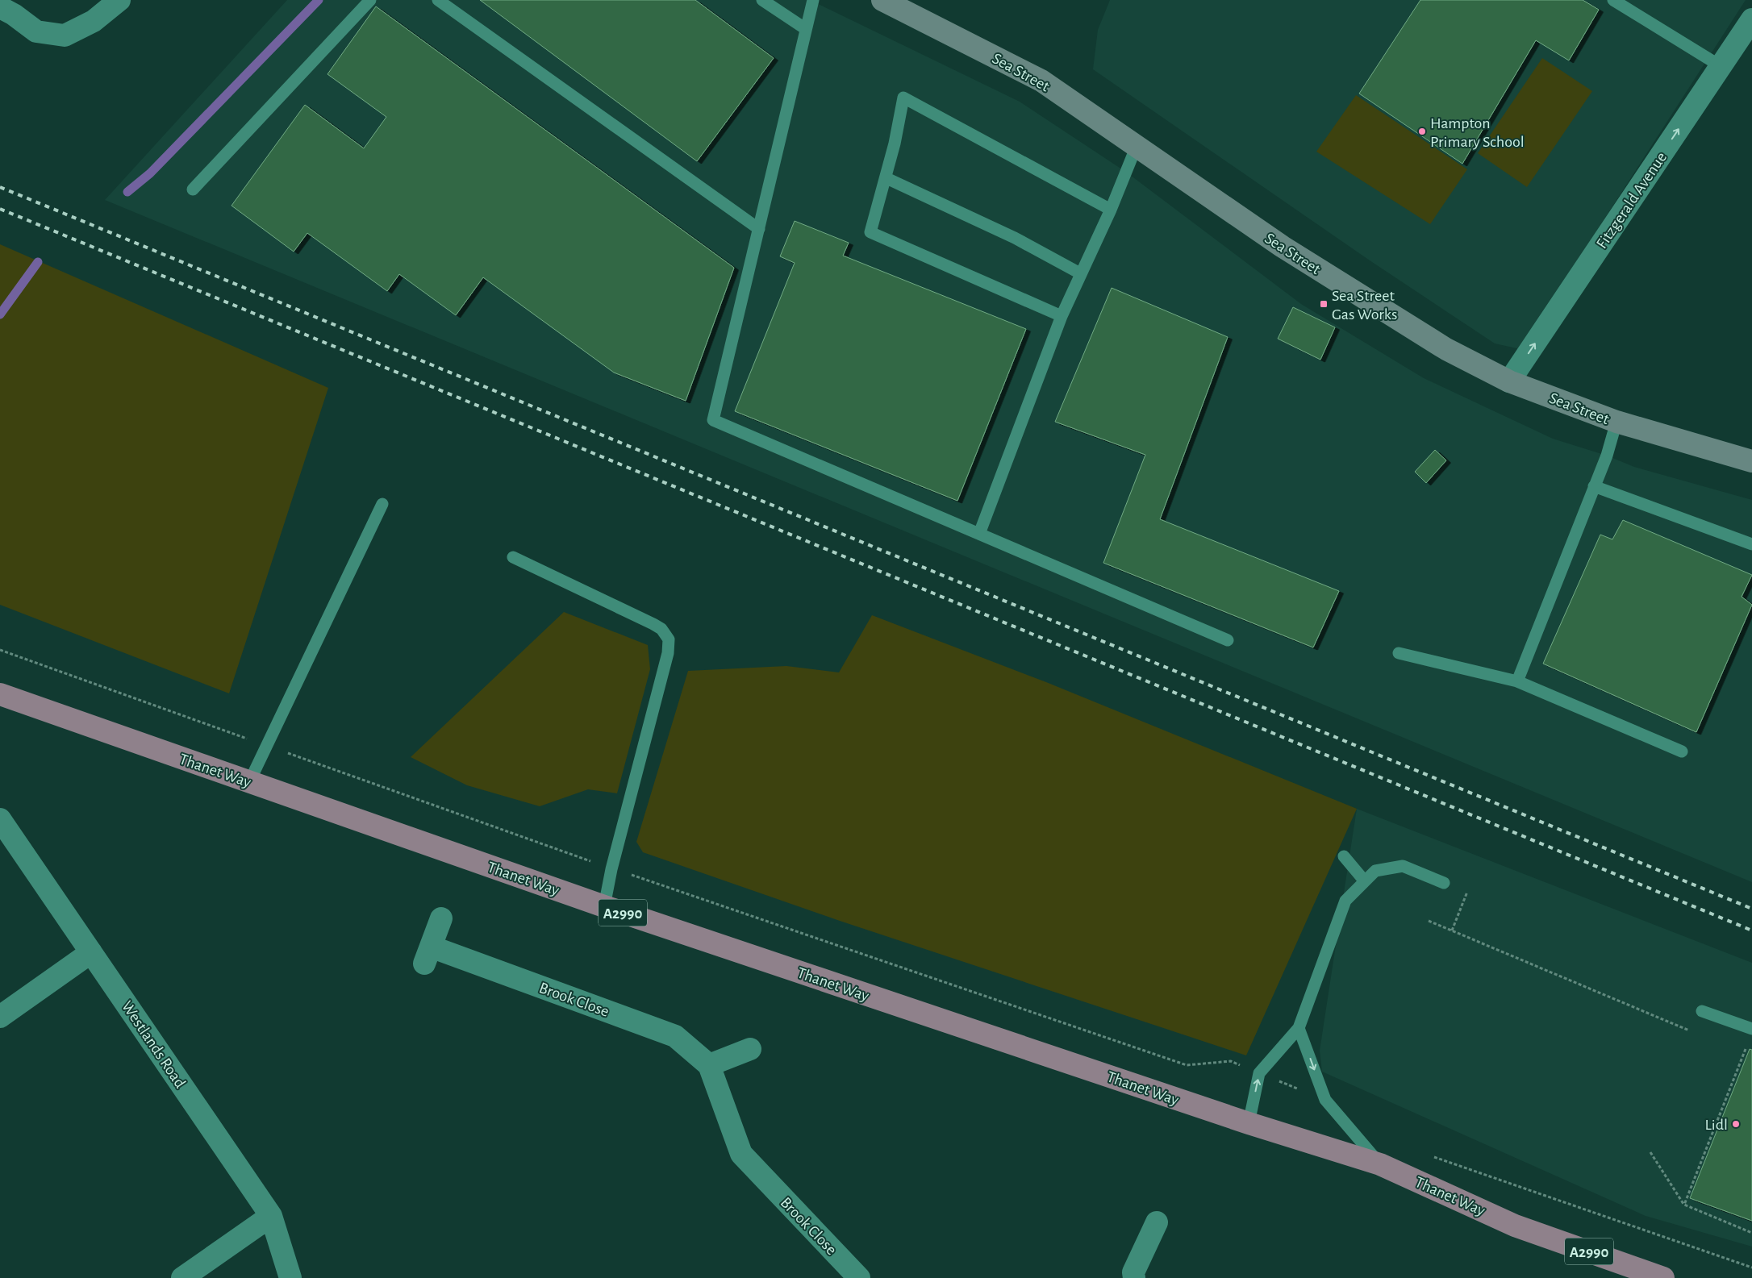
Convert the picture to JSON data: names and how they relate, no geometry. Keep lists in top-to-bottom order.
{
  "streets": {
    "main road": ["Sea Street", "Thanet Way", "A2990"],
    "street": ["Fitzgerald Avenue", "Brook Close", "Westlands Road"]
  },
  "crossings": [
    ["Sea Street", "Fitzgerald Avenue"]
  ],
  "one_way": ["Fitzgerald Avenue"],
  "places": {
    "other": ["Hampton Primary School", "Lidl"],
    "transit": ["Sea Street Gas Works"]
  }
}
